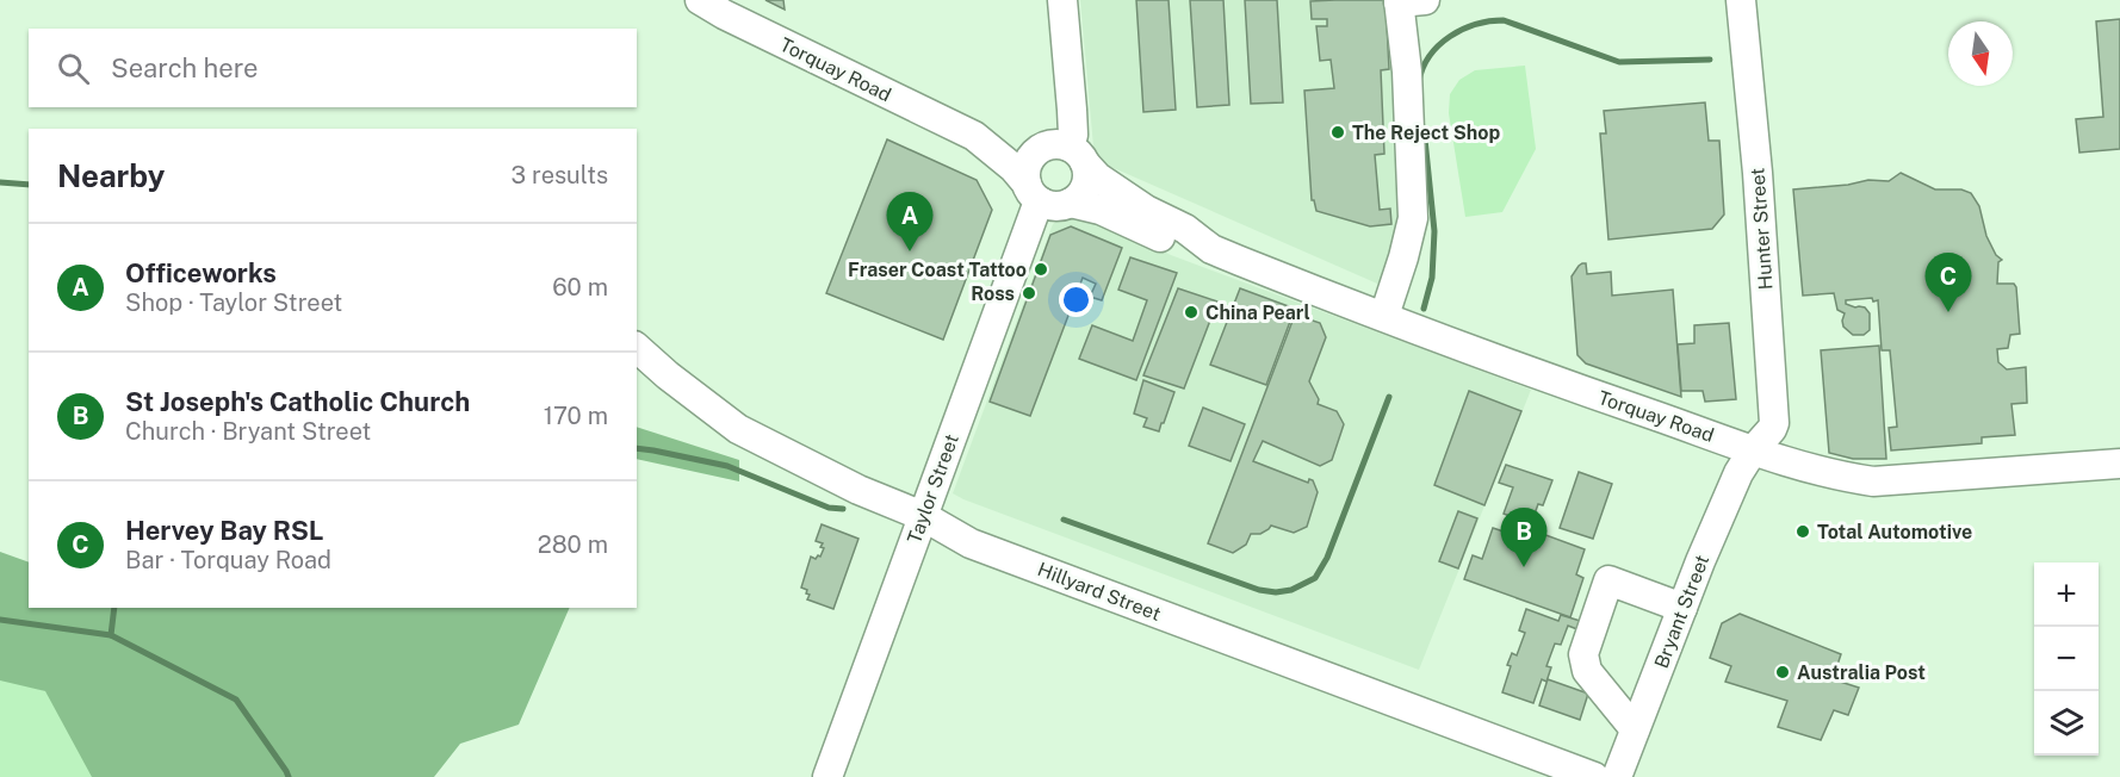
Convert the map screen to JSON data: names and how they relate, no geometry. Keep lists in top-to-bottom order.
{
  "streets": {
    "street": [
      "Torquay Road",
      "Hunter Street",
      "Taylor Street",
      "Hillyard Street",
      "Bryant Street"
    ]
  },
  "crossings": [
    ["Torquay Road", "Hunter Street"],
    ["Torquay Road", "Taylor Street"],
    ["Torquay Road", "Bryant Street"],
    ["Hunter Street", "Bryant Street"],
    ["Taylor Street", "Hillyard Street"]
  ],
  "places": [
    "The Reject Shop",
    "Fraser Coast Tattoo",
    "Ross",
    "China Pearl",
    "Total Automotive",
    "Australia Post"
  ],
  "north": "bottom",
  "page": {
    "search": "Search here",
    "heading": ["Nearby", "3 results"],
    "pins": ["A", "C", "B"],
    "list": [
      {
        "mark": "A",
        "name": "Officeworks",
        "note": "Shop · Taylor Street",
        "value": "60 m"
      },
      {
        "mark": "B",
        "name": "St Joseph's Catholic Church",
        "note": "Church · Bryant Street",
        "value": "170 m"
      },
      {
        "mark": "C",
        "name": "Hervey Bay RSL",
        "note": "Bar · Torquay Road",
        "value": "280 m"
      }
    ],
    "map_buttons": ["+", "−"]
  }
}
